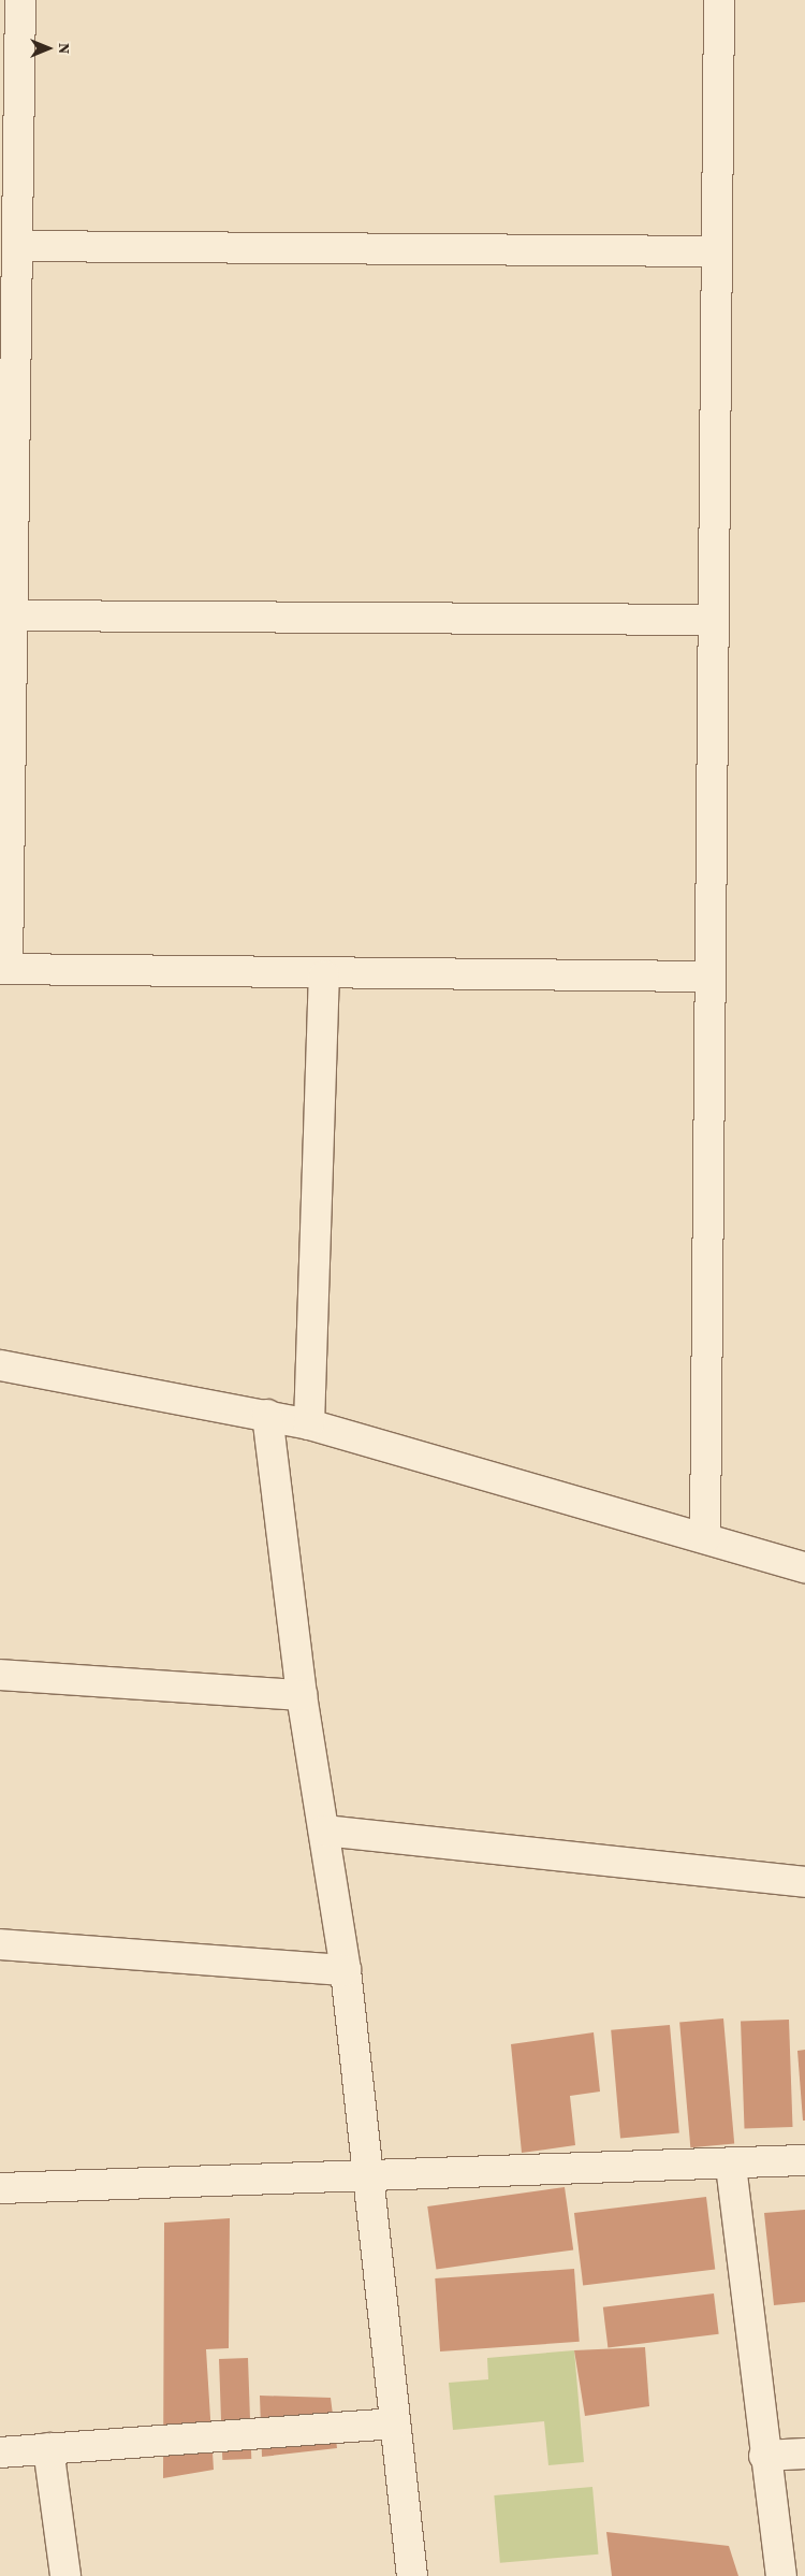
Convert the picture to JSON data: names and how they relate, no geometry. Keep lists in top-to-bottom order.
{
  "north": "right"
}
